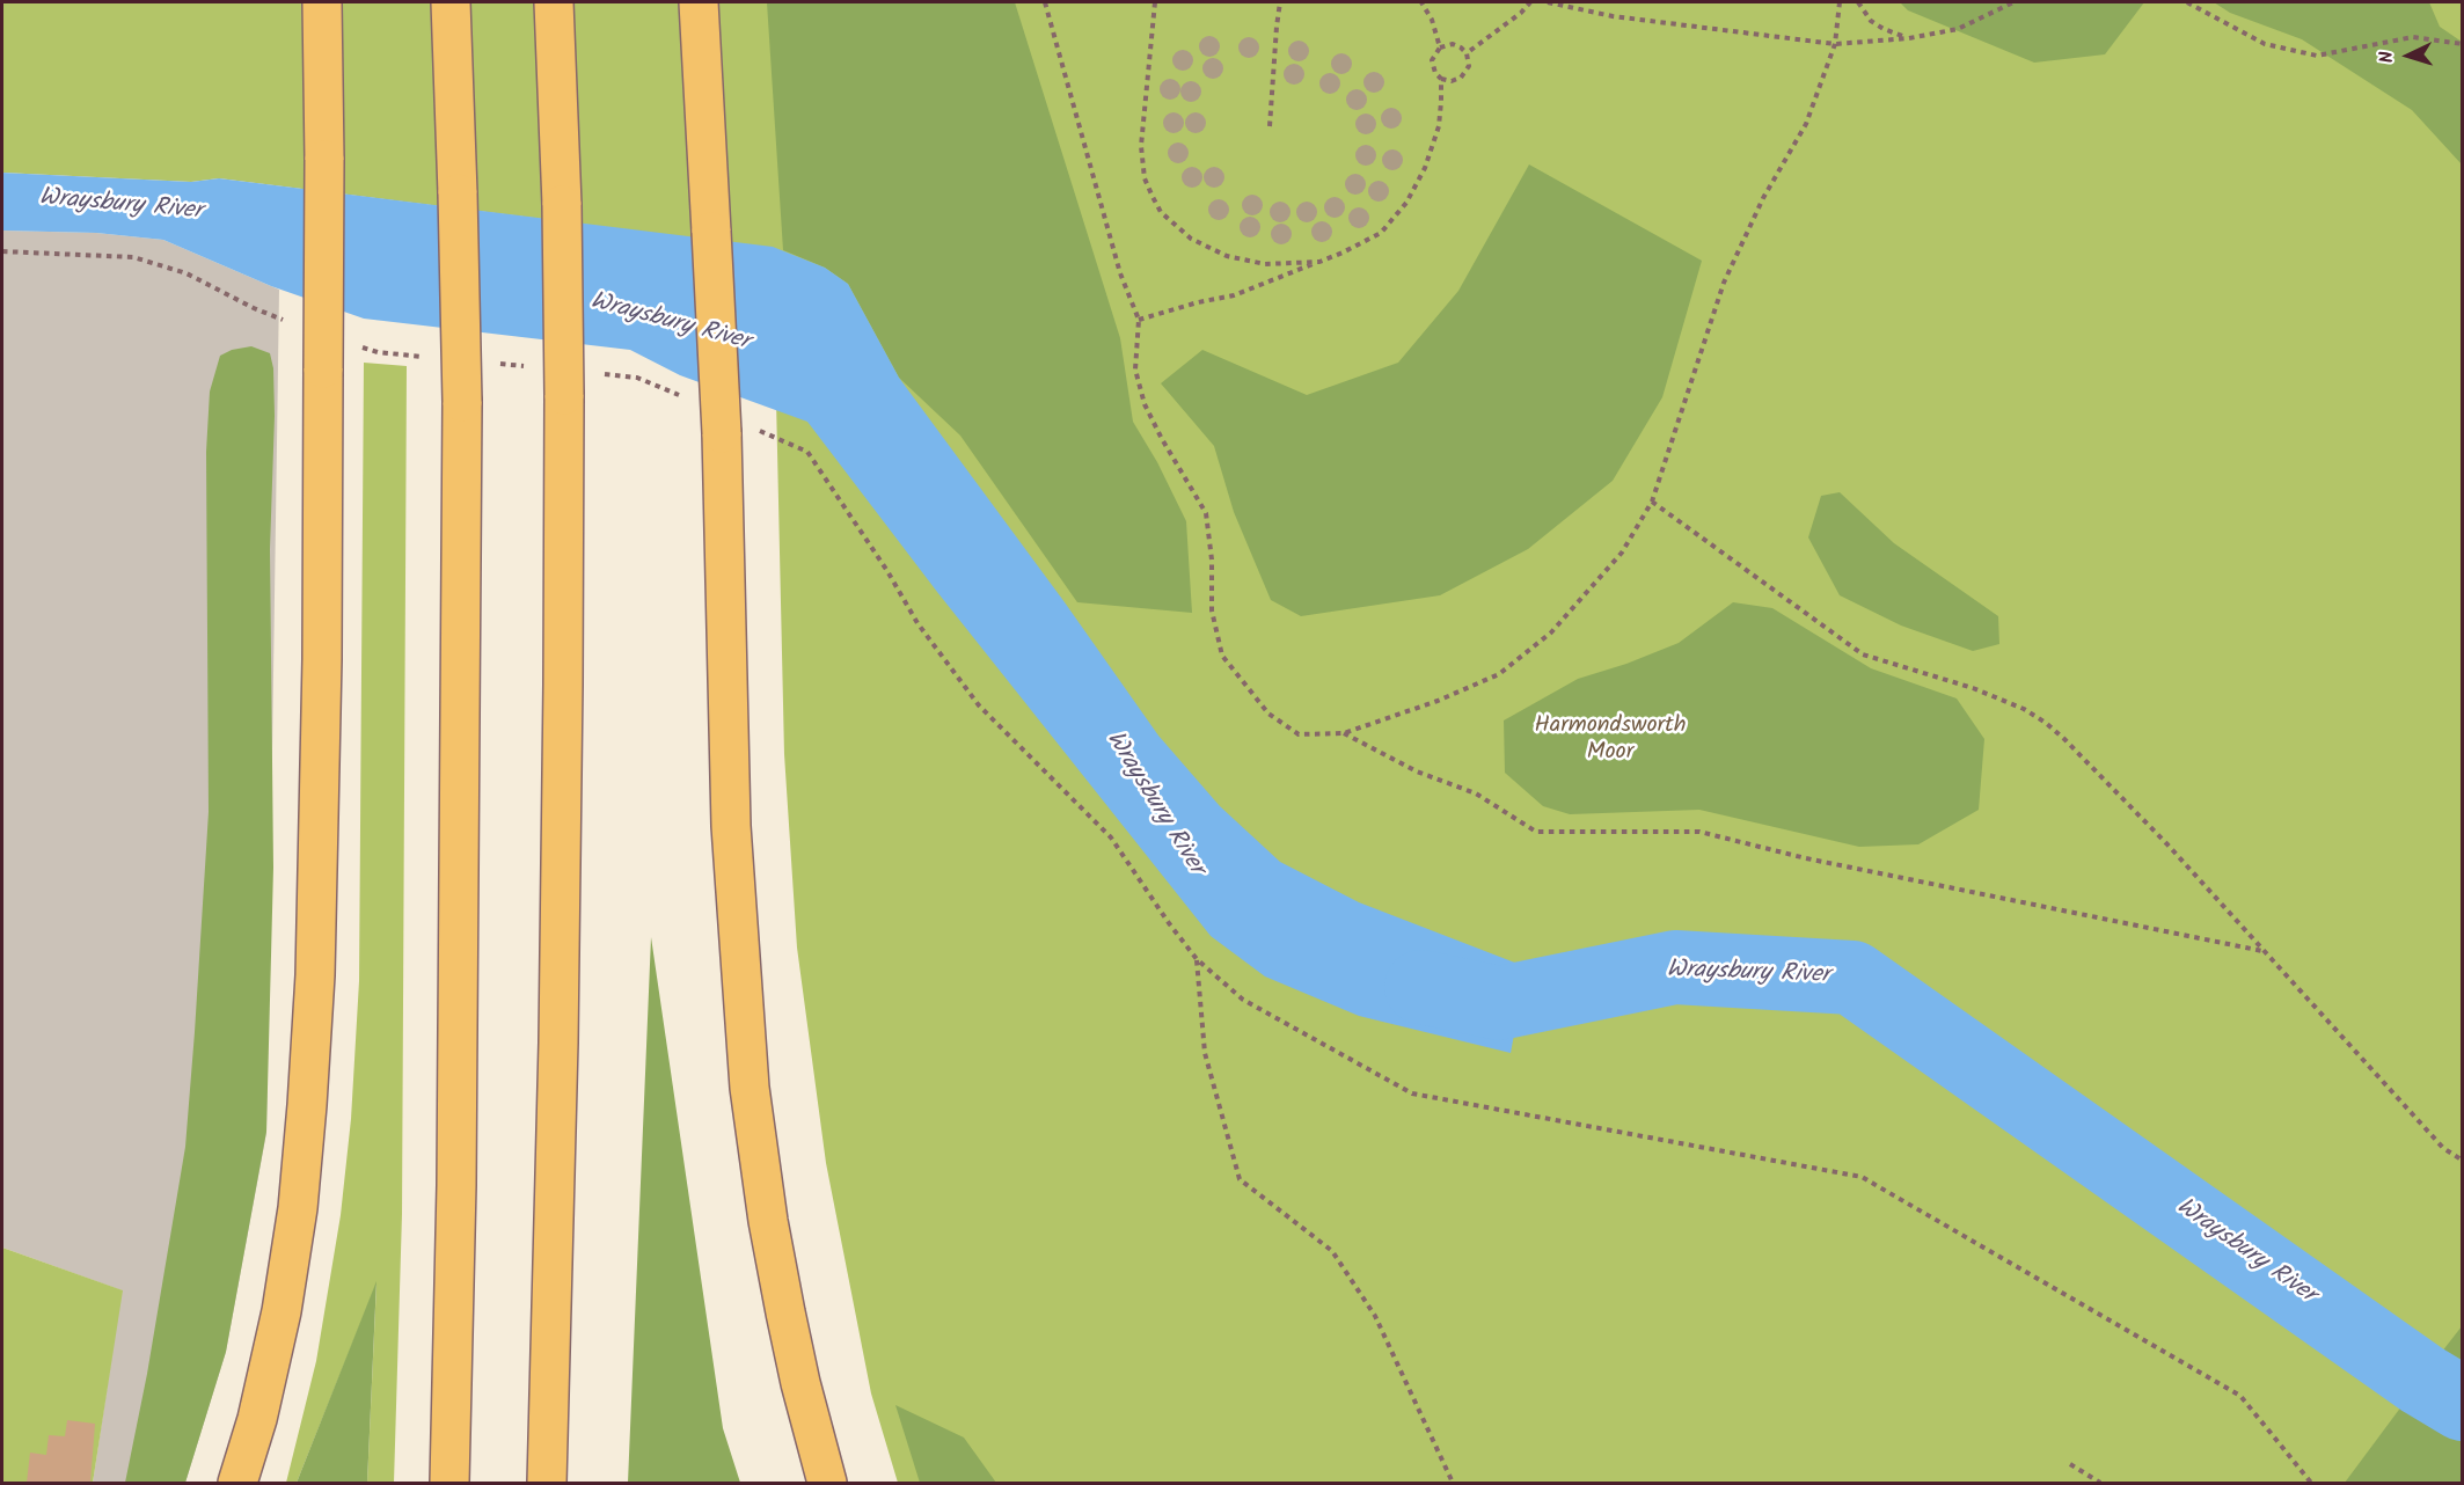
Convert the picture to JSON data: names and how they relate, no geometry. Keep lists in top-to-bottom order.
{
  "water": ["Wraysbury River"],
  "parks": ["Harmondsworth Moor"],
  "north": "left"
}
